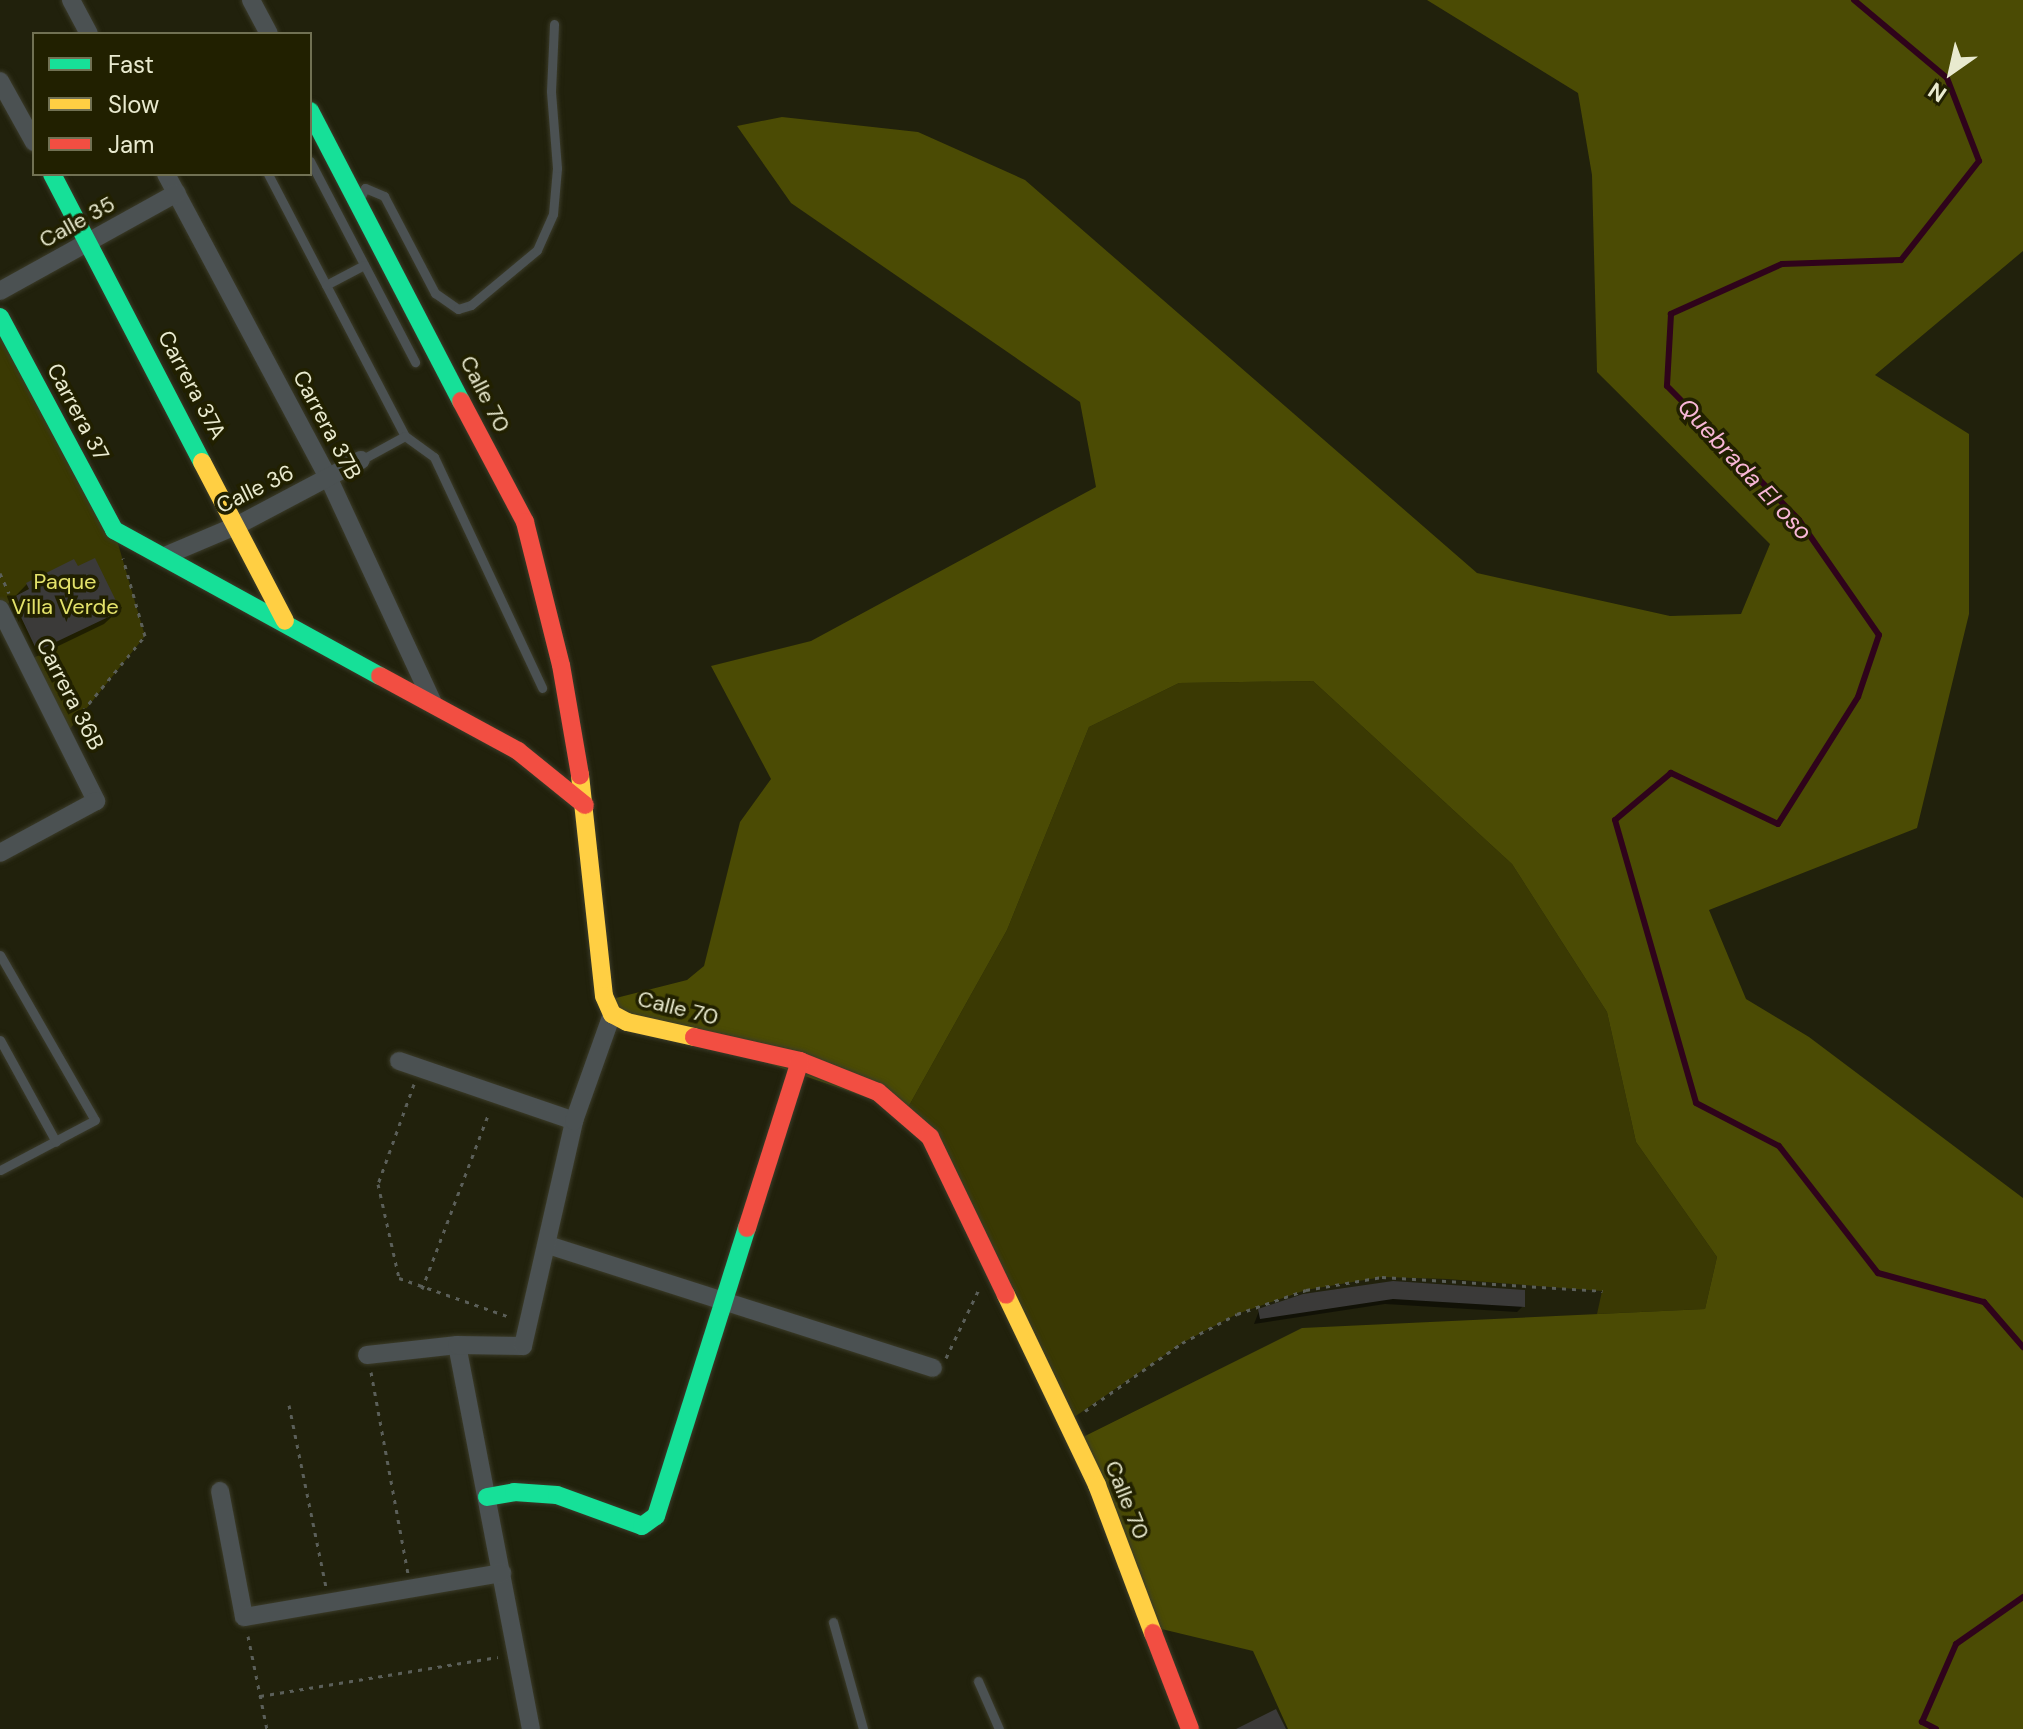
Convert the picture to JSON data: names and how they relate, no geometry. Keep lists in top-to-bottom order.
{
  "streets": {
    "street": [
      "Calle 35",
      "Carrera 37A",
      "Calle 70",
      "Carrera 37",
      "Carrera 37B",
      "Calle 36",
      "Carrera 36B"
    ]
  },
  "crossings": [
    ["Calle 35", "Carrera 37A"],
    ["Calle 35", "Carrera 37B"],
    ["Carrera 37A", "Calle 36"],
    ["Carrera 37B", "Calle 36"]
  ],
  "water": ["Quebrada El oso"],
  "parks": ["Paque Villa Verde"],
  "legend": ["Fast", "Slow", "Jam"],
  "north": "bottom left"
}
